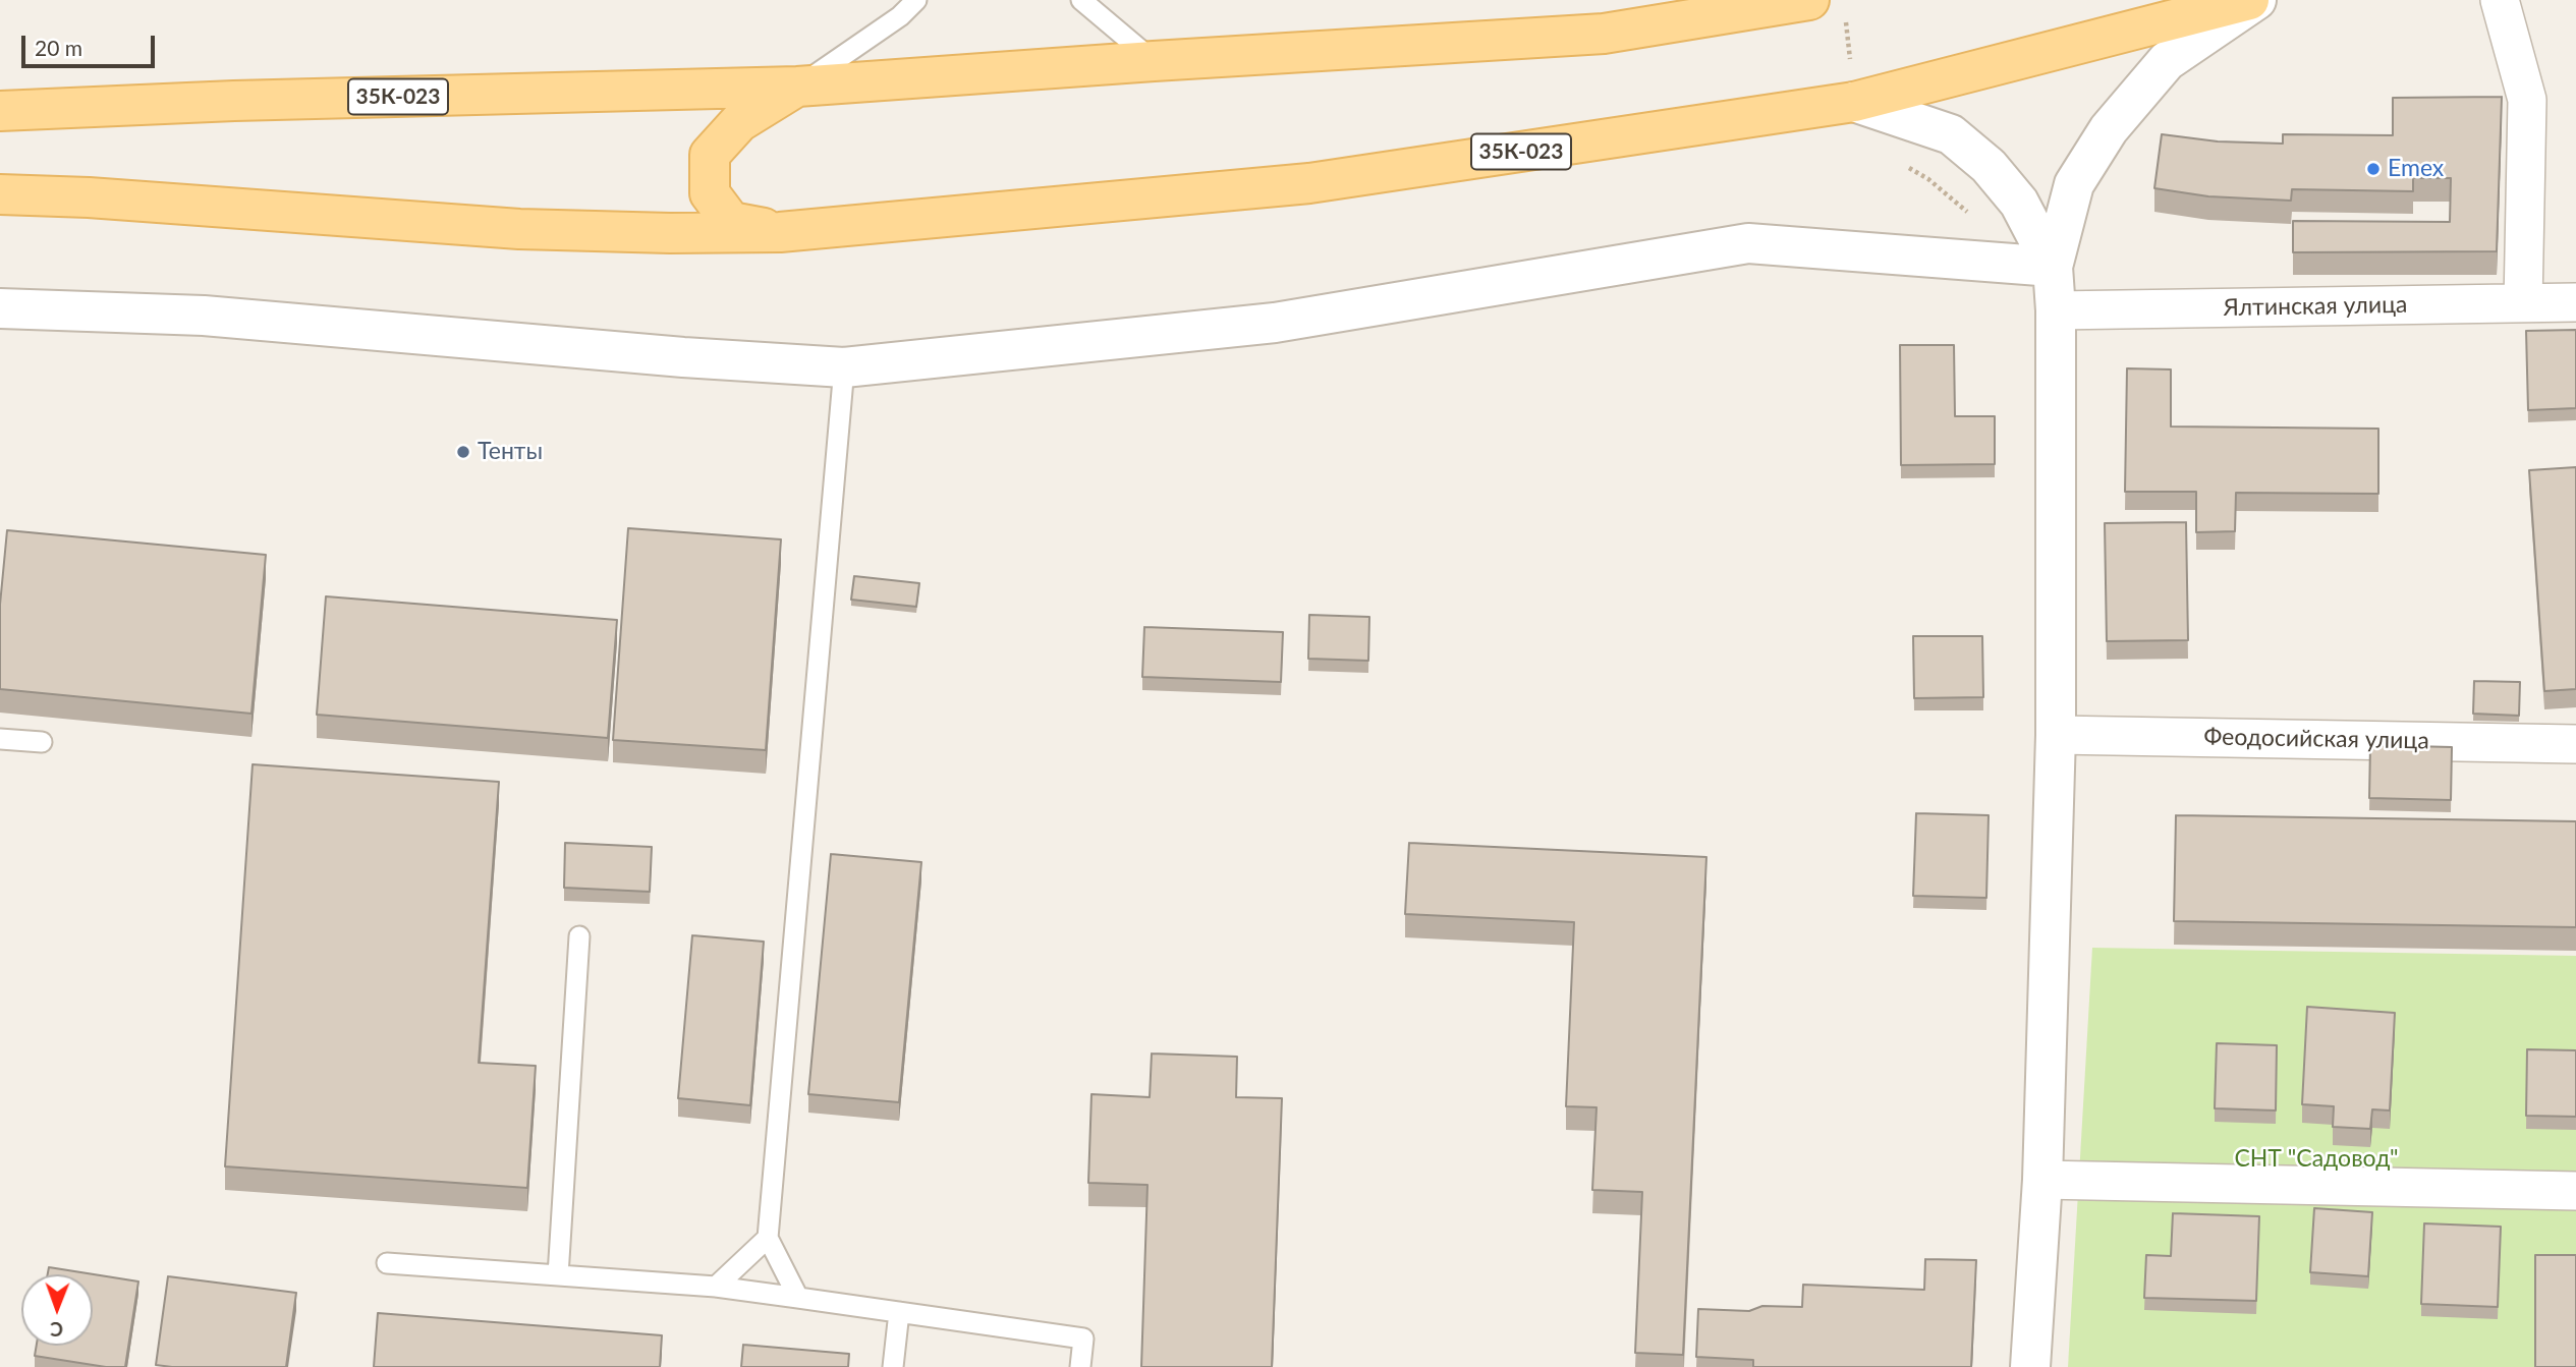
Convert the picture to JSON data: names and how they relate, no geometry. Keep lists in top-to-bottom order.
{
  "streets": {
    "main road": ["35К-023"],
    "street": ["Ялтинская улица", "Феодосийская улица"]
  },
  "parks": ["СНТ \"Садовод\""],
  "places": ["Emex", "Тенты"],
  "scale_bar": "20 m",
  "north": "bottom"
}
